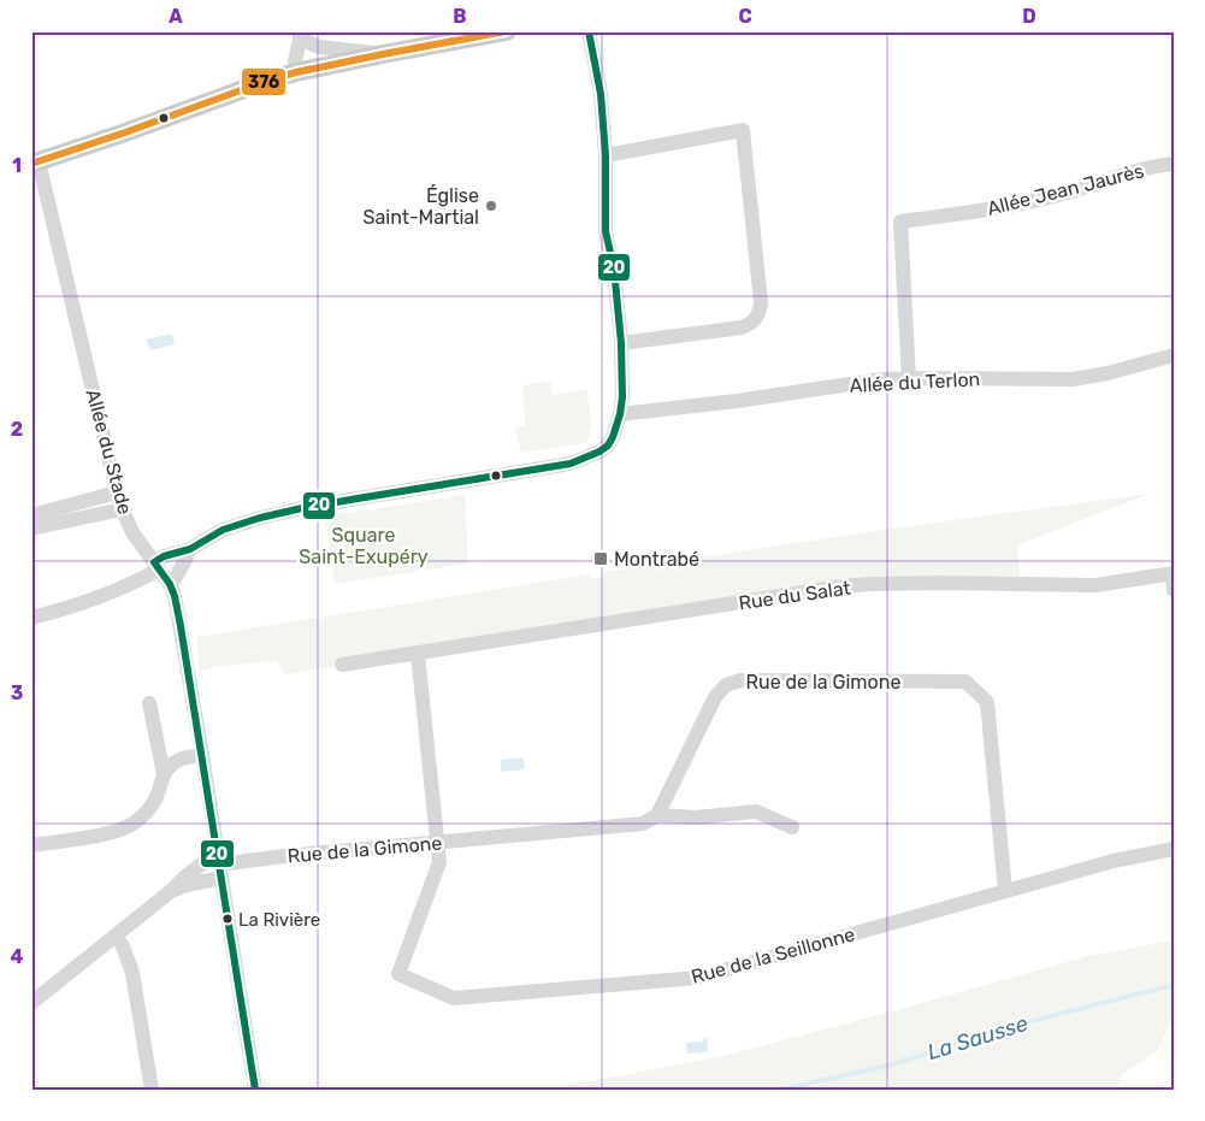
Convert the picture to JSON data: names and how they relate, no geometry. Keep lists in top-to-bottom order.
{
  "streets": {
    "street": [
      "Allée Jean Jaurès",
      "Allée du Terlon",
      "Allée du Stade",
      "Rue du Salat",
      "Rue de la Gimone",
      "Rue de la Seillonne"
    ]
  },
  "crossings": [
    ["Allée Jean Jaurès", "Allée du Terlon"],
    ["Allée du Stade", "Rue de la Gimone"],
    ["Rue de la Gimone", "Rue de la Seillonne"]
  ],
  "water": ["La Sausse"],
  "parks": ["Square Saint-Exupéry"],
  "places": {
    "other": ["Église Saint-Martial", "La Rivière"],
    "transit": ["Montrabé"]
  },
  "lines": ["transit line 20", "transit line 376"],
  "grid": {
    "columns": [
      "A",
      "B",
      "C",
      "D"
    ],
    "rows": [
      "1",
      "2",
      "3",
      "4"
    ]
  }
}
